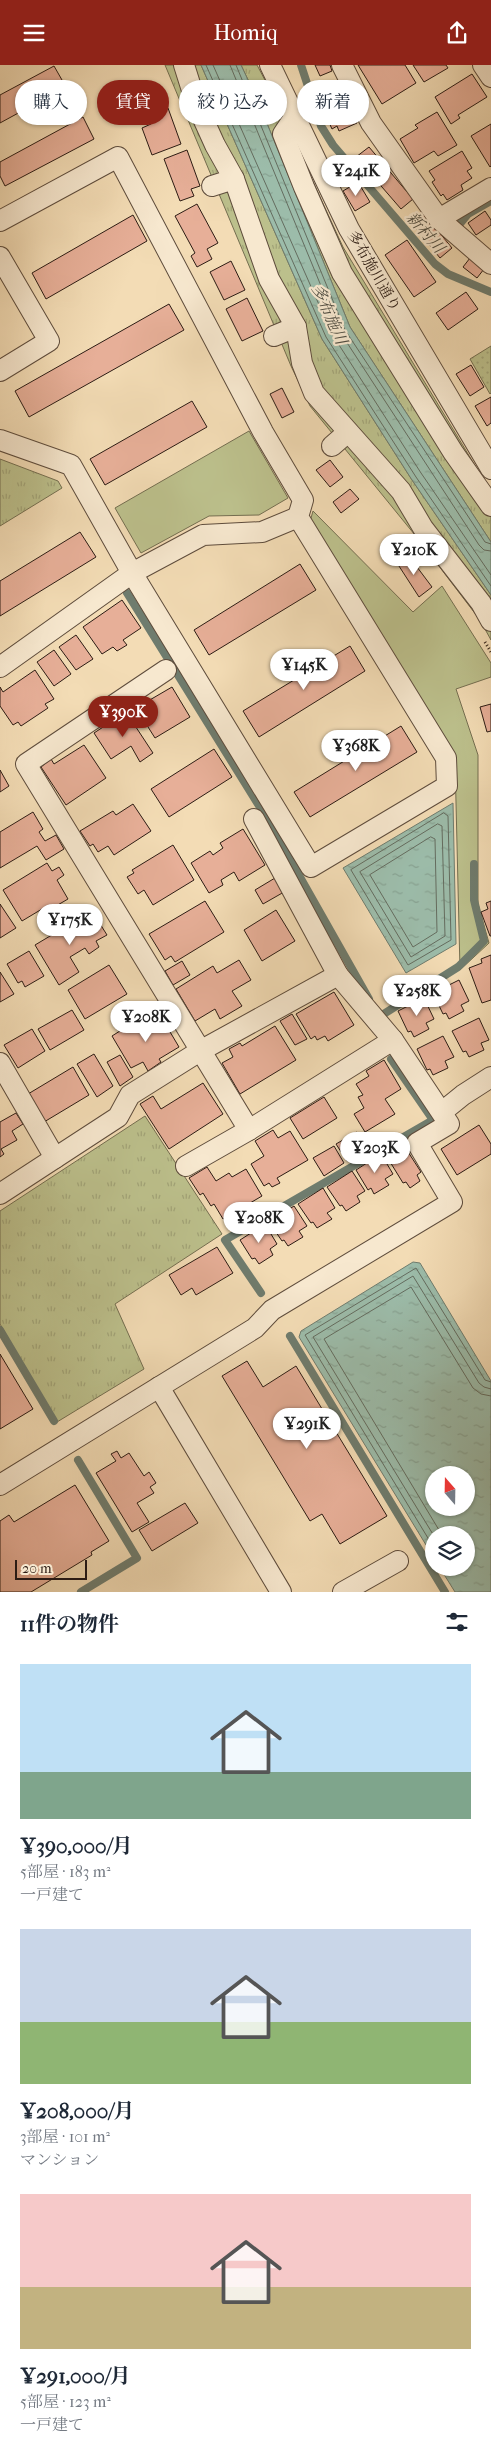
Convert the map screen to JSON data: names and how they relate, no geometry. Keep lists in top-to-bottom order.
{
  "streets": {
    "street": ["多布施川通り"]
  },
  "water": ["新村川", "多布施川"],
  "scale_bar": "20 m",
  "north": "top",
  "page": {
    "header": "Homiq",
    "chip": [
      "購入",
      "賃貸",
      "絞り込み",
      "新着"
    ],
    "price": [
      "¥241K",
      "¥210K",
      "¥145K",
      "¥390K",
      "¥368K",
      "¥175K",
      "¥258K",
      "¥208K",
      "¥203K",
      "¥208K",
      "¥291K"
    ],
    "scale": "20 m",
    "heading": "11件の物件",
    "list": [
      {
        "name": "¥390,000/月",
        "note": "5部屋 · 183 m² · 一戸建て"
      },
      {
        "name": "¥208,000/月",
        "note": "3部屋 · 101 m² · マンション"
      },
      {
        "name": "¥291,000/月",
        "note": "5部屋 · 123 m² · 一戸建て"
      }
    ]
  }
}
